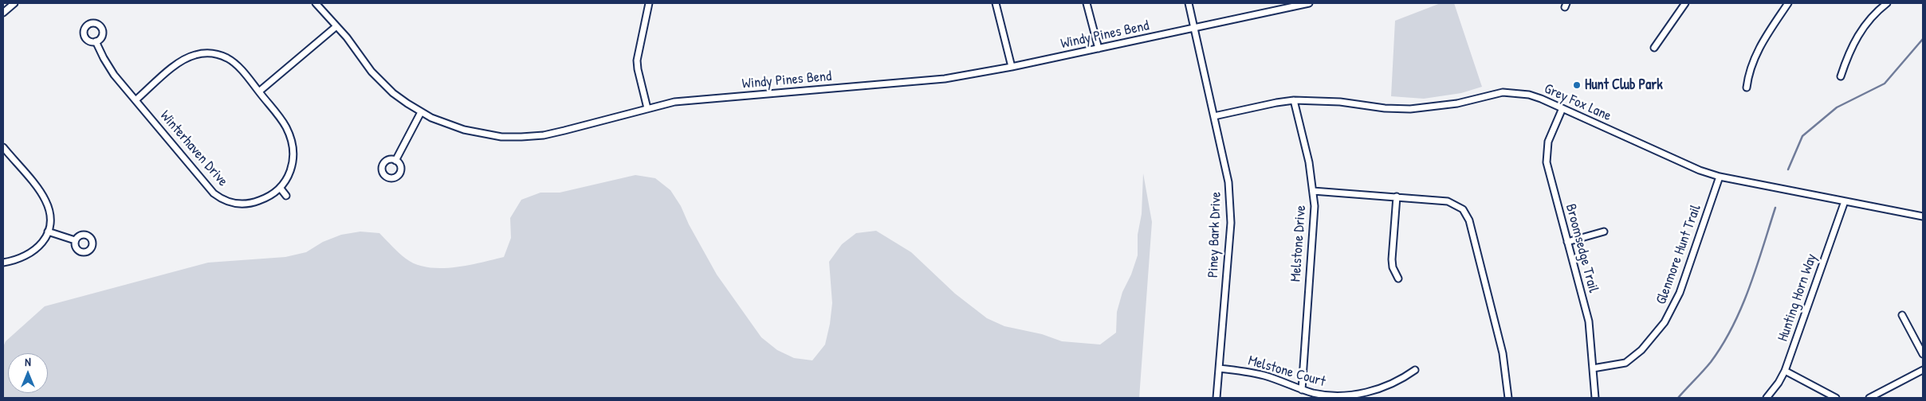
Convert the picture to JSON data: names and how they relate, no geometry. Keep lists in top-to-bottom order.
{
  "streets": {
    "street": [
      "Windy Pines Bend",
      "Grey Fox Lane",
      "Winterhaven Drive",
      "Piney Bark Drive",
      "Melstone Drive",
      "Broomsedge Trail",
      "Glenmore Hunt Trail",
      "Hunting Horn Way",
      "Melstone Court"
    ]
  },
  "crossings": [
    ["Windy Pines Bend", "Piney Bark Drive"],
    ["Grey Fox Lane", "Piney Bark Drive"],
    ["Grey Fox Lane", "Melstone Drive"],
    ["Grey Fox Lane", "Broomsedge Trail"],
    ["Grey Fox Lane", "Glenmore Hunt Trail"],
    ["Grey Fox Lane", "Hunting Horn Way"],
    ["Piney Bark Drive", "Melstone Court"],
    ["Melstone Drive", "Melstone Court"],
    ["Broomsedge Trail", "Glenmore Hunt Trail"]
  ],
  "places": ["Hunt Club Park"],
  "north": "top"
}
